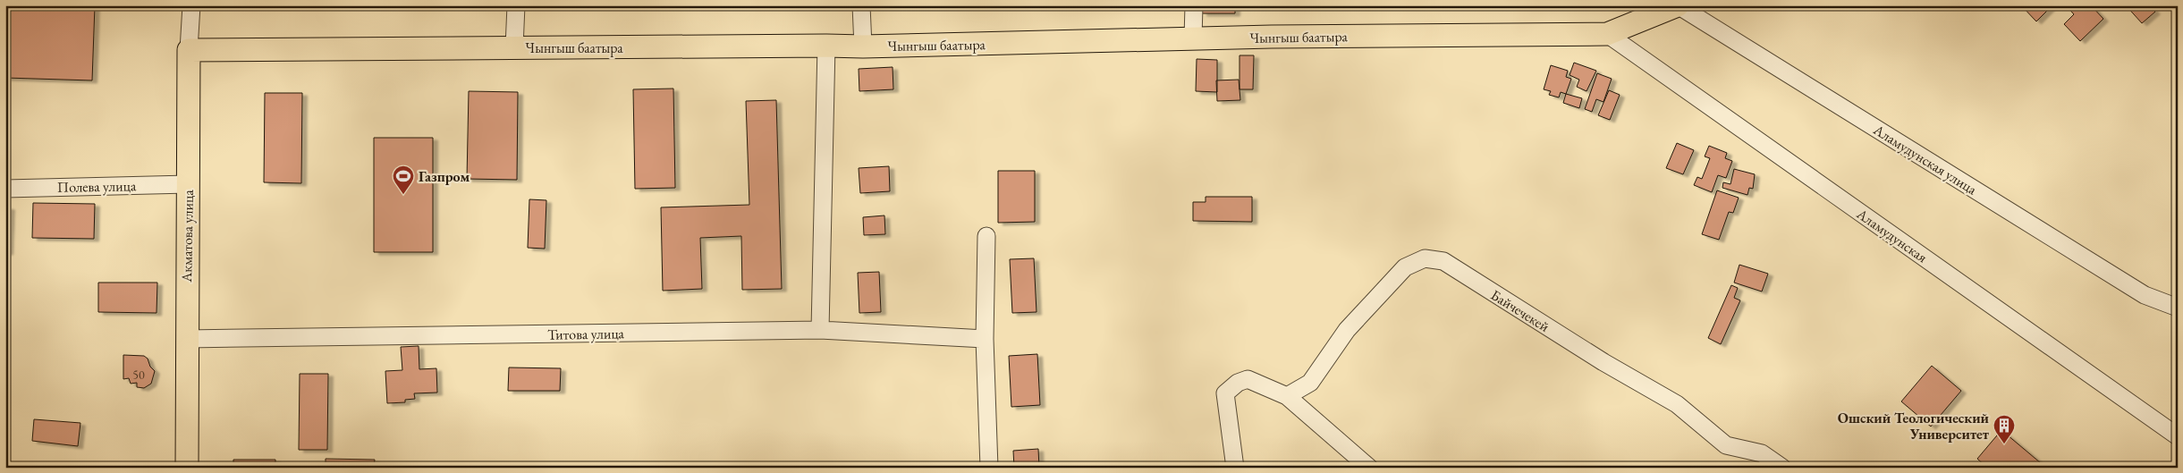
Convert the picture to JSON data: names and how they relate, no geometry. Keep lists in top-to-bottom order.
{
  "streets": {
    "main road": ["Чынгыш баатыра", "Акматова улица"],
    "street": [
      "Аламудунская улица",
      "Полева улица",
      "Аламудунская",
      "Байчечекей",
      "Титова улица"
    ]
  },
  "crossings": [
    ["Чынгыш баатыра", "Аламудунская улица"],
    ["Чынгыш баатыра", "Аламудунская"],
    ["Чынгыш баатыра", "Акматова улица"],
    ["Полева улица", "Акматова улица"],
    ["Акматова улица", "Титова улица"]
  ],
  "places": {
    "sports": ["Газпром"],
    "building": ["Ошский Теологический Университет"]
  },
  "house_numbers": ["50"]
}
